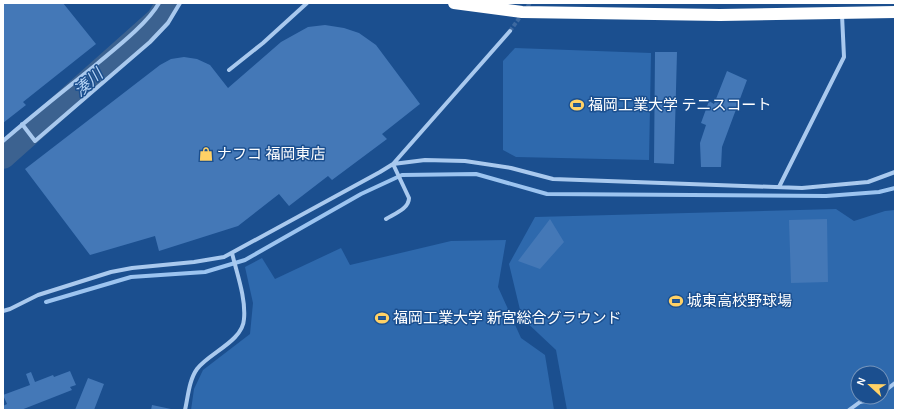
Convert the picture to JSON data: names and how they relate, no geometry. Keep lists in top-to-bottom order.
{
  "water": ["湊川"],
  "places": {
    "sports": ["福岡工業大学 テニスコート", "城東高校野球場", "福岡工業大学 新宮総合グラウンド"],
    "shop": ["ナフコ 福岡東店"]
  },
  "north": "left"
}
